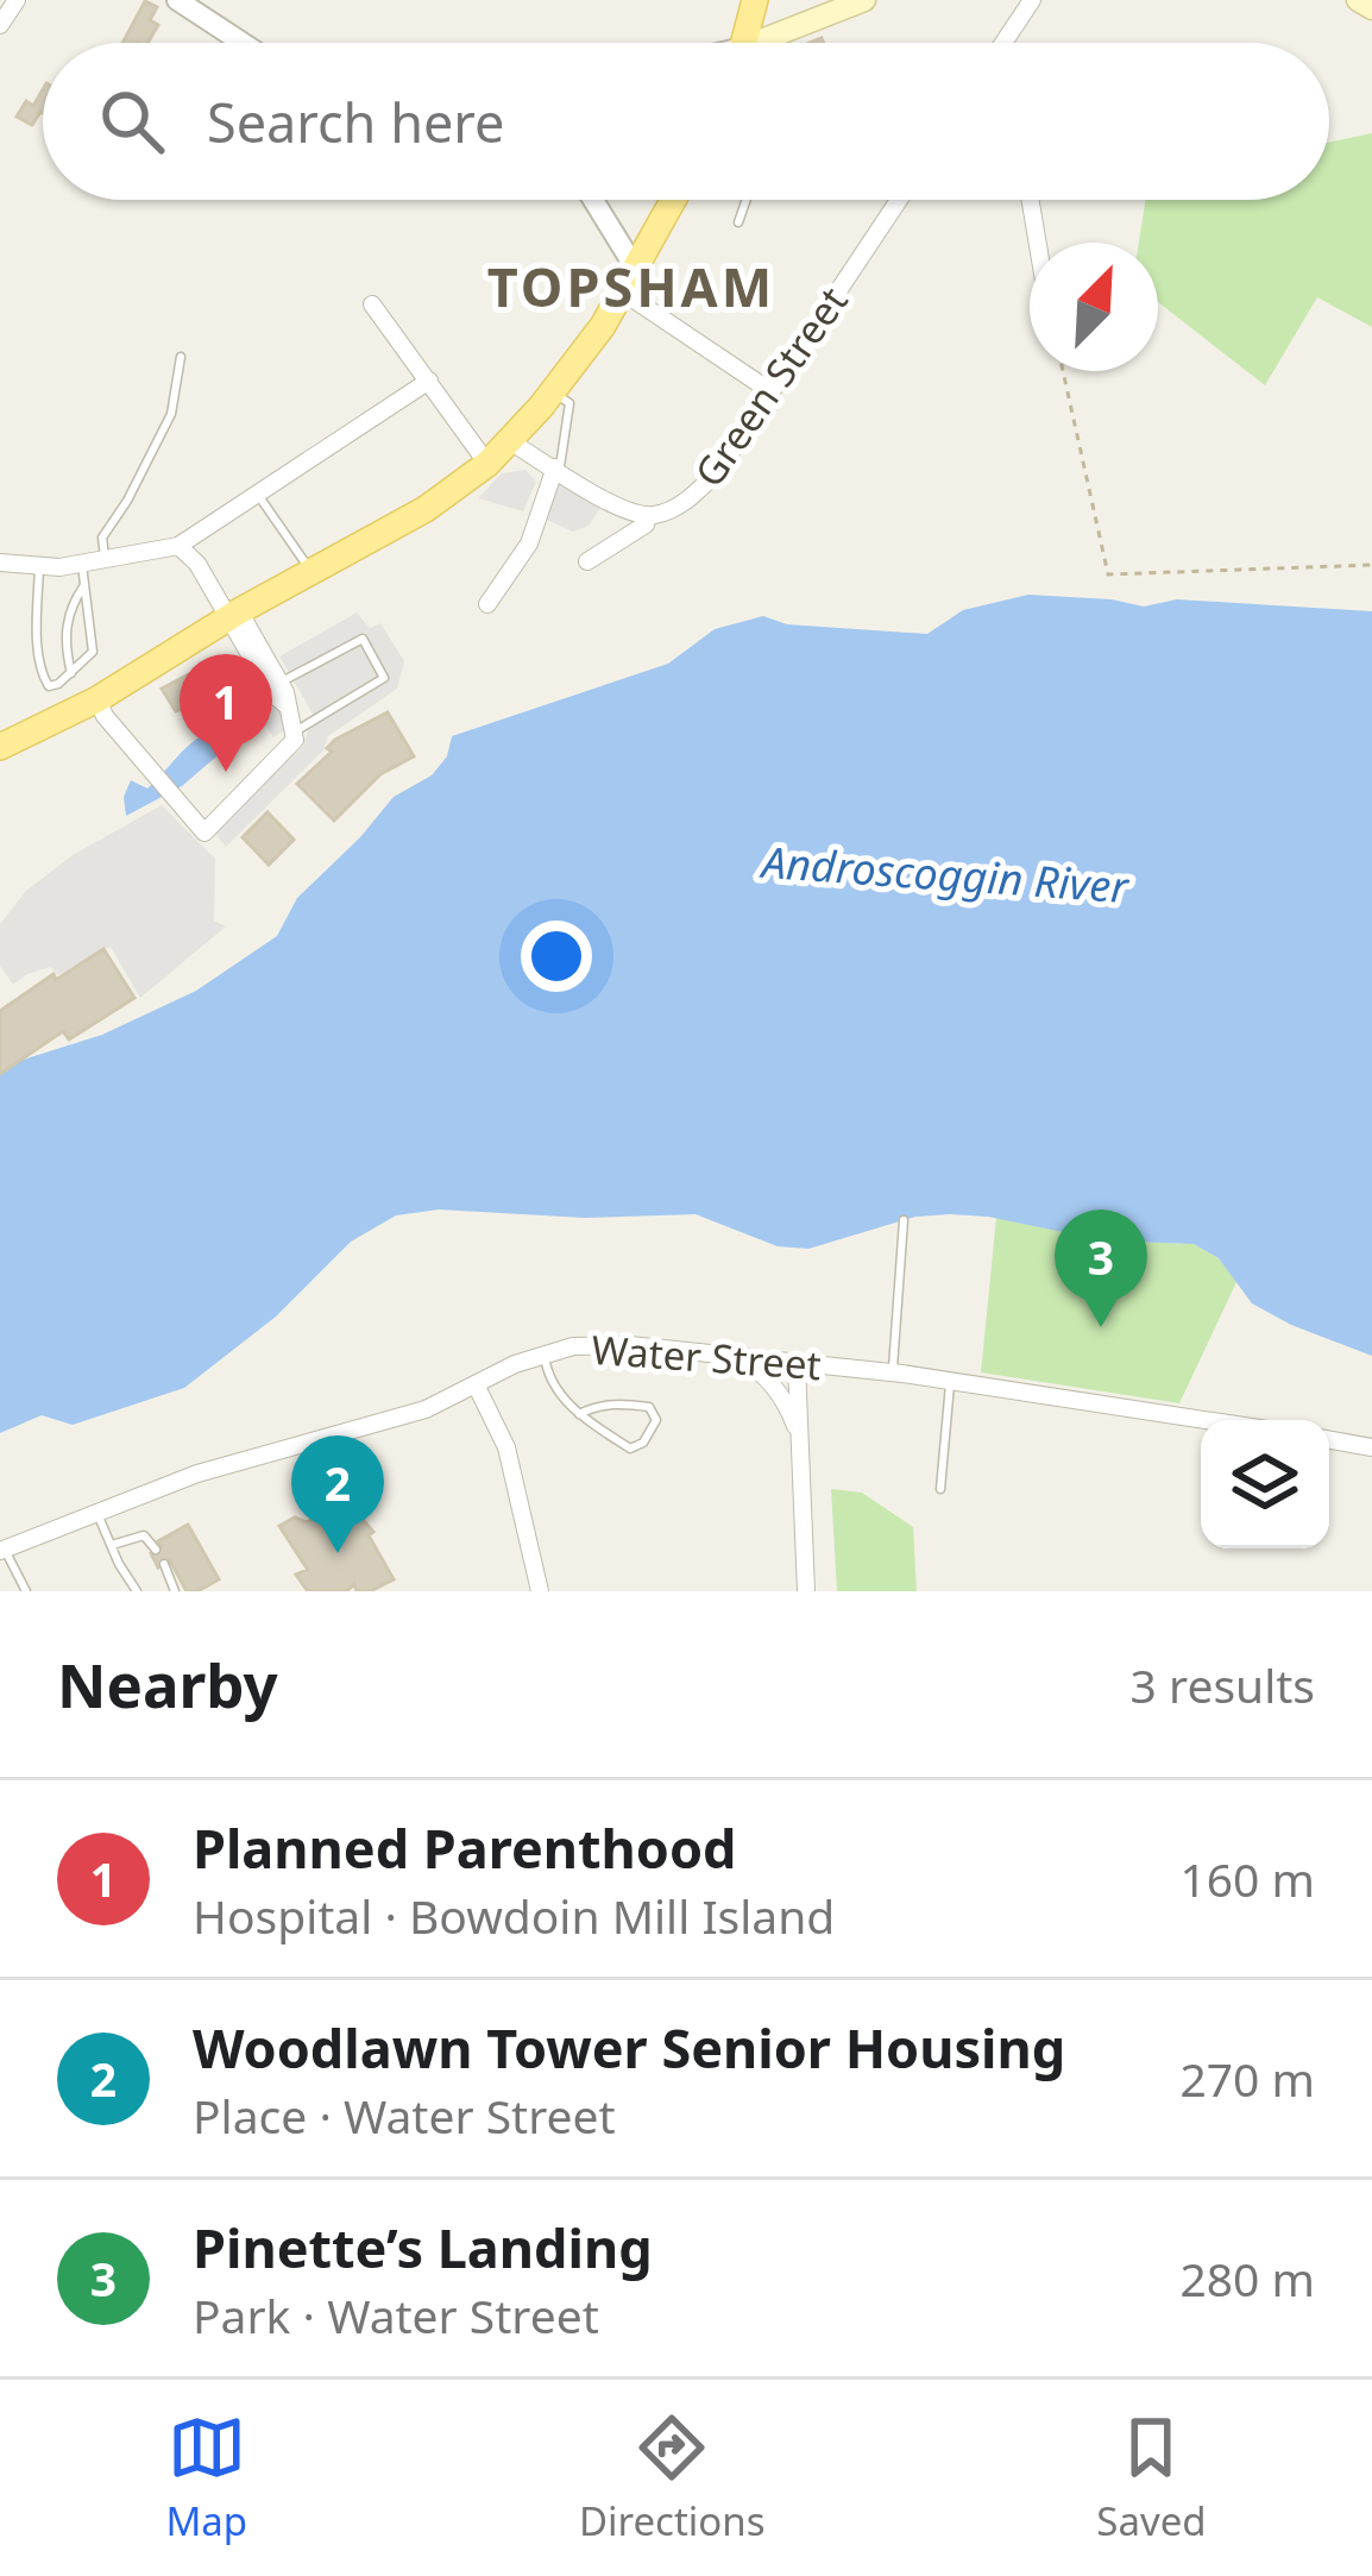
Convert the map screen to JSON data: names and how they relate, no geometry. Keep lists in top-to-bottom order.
{
  "streets": {
    "street": ["Green Street", "Water Street"]
  },
  "districts": ["TOPSHAM"],
  "water": ["Androscoggin River"],
  "north": "top right",
  "page": {
    "search": "Search here",
    "pins": ["1", "3", "2"],
    "heading": ["Nearby", "3 results"],
    "list": [
      {
        "mark": "1",
        "name": "Planned Parenthood",
        "note": "Hospital · Bowdoin Mill Island",
        "value": "160 m"
      },
      {
        "mark": "2",
        "name": "Woodlawn Tower Senior Housing",
        "note": "Place · Water Street",
        "value": "270 m"
      },
      {
        "mark": "3",
        "name": "Pinette’s Landing",
        "note": "Park · Water Street",
        "value": "280 m"
      }
    ],
    "nav": ["Map", "Directions", "Saved"]
  }
}
